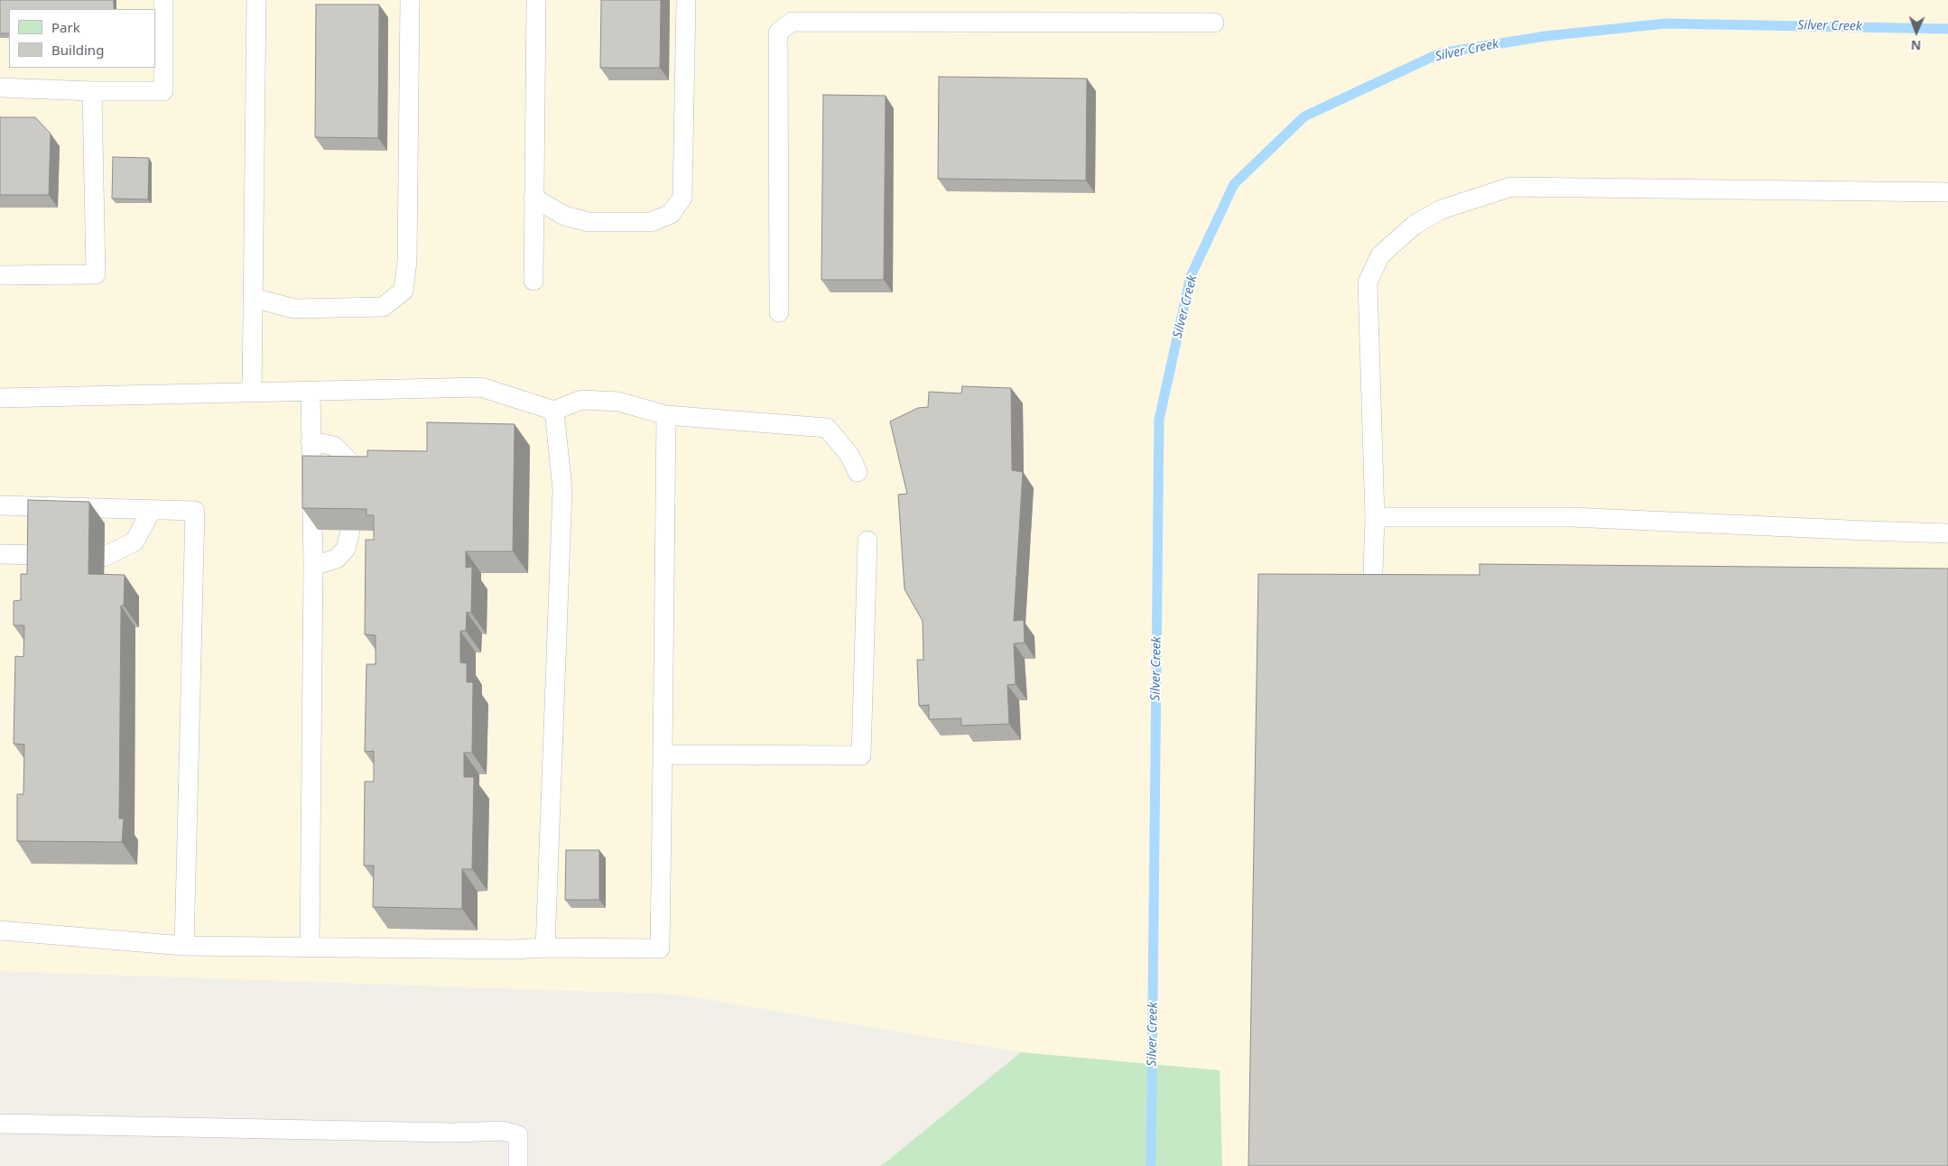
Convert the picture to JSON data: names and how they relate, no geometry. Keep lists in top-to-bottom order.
{
  "water": ["Silver Creek"],
  "legend": ["Park", "Building"],
  "north": "bottom"
}
